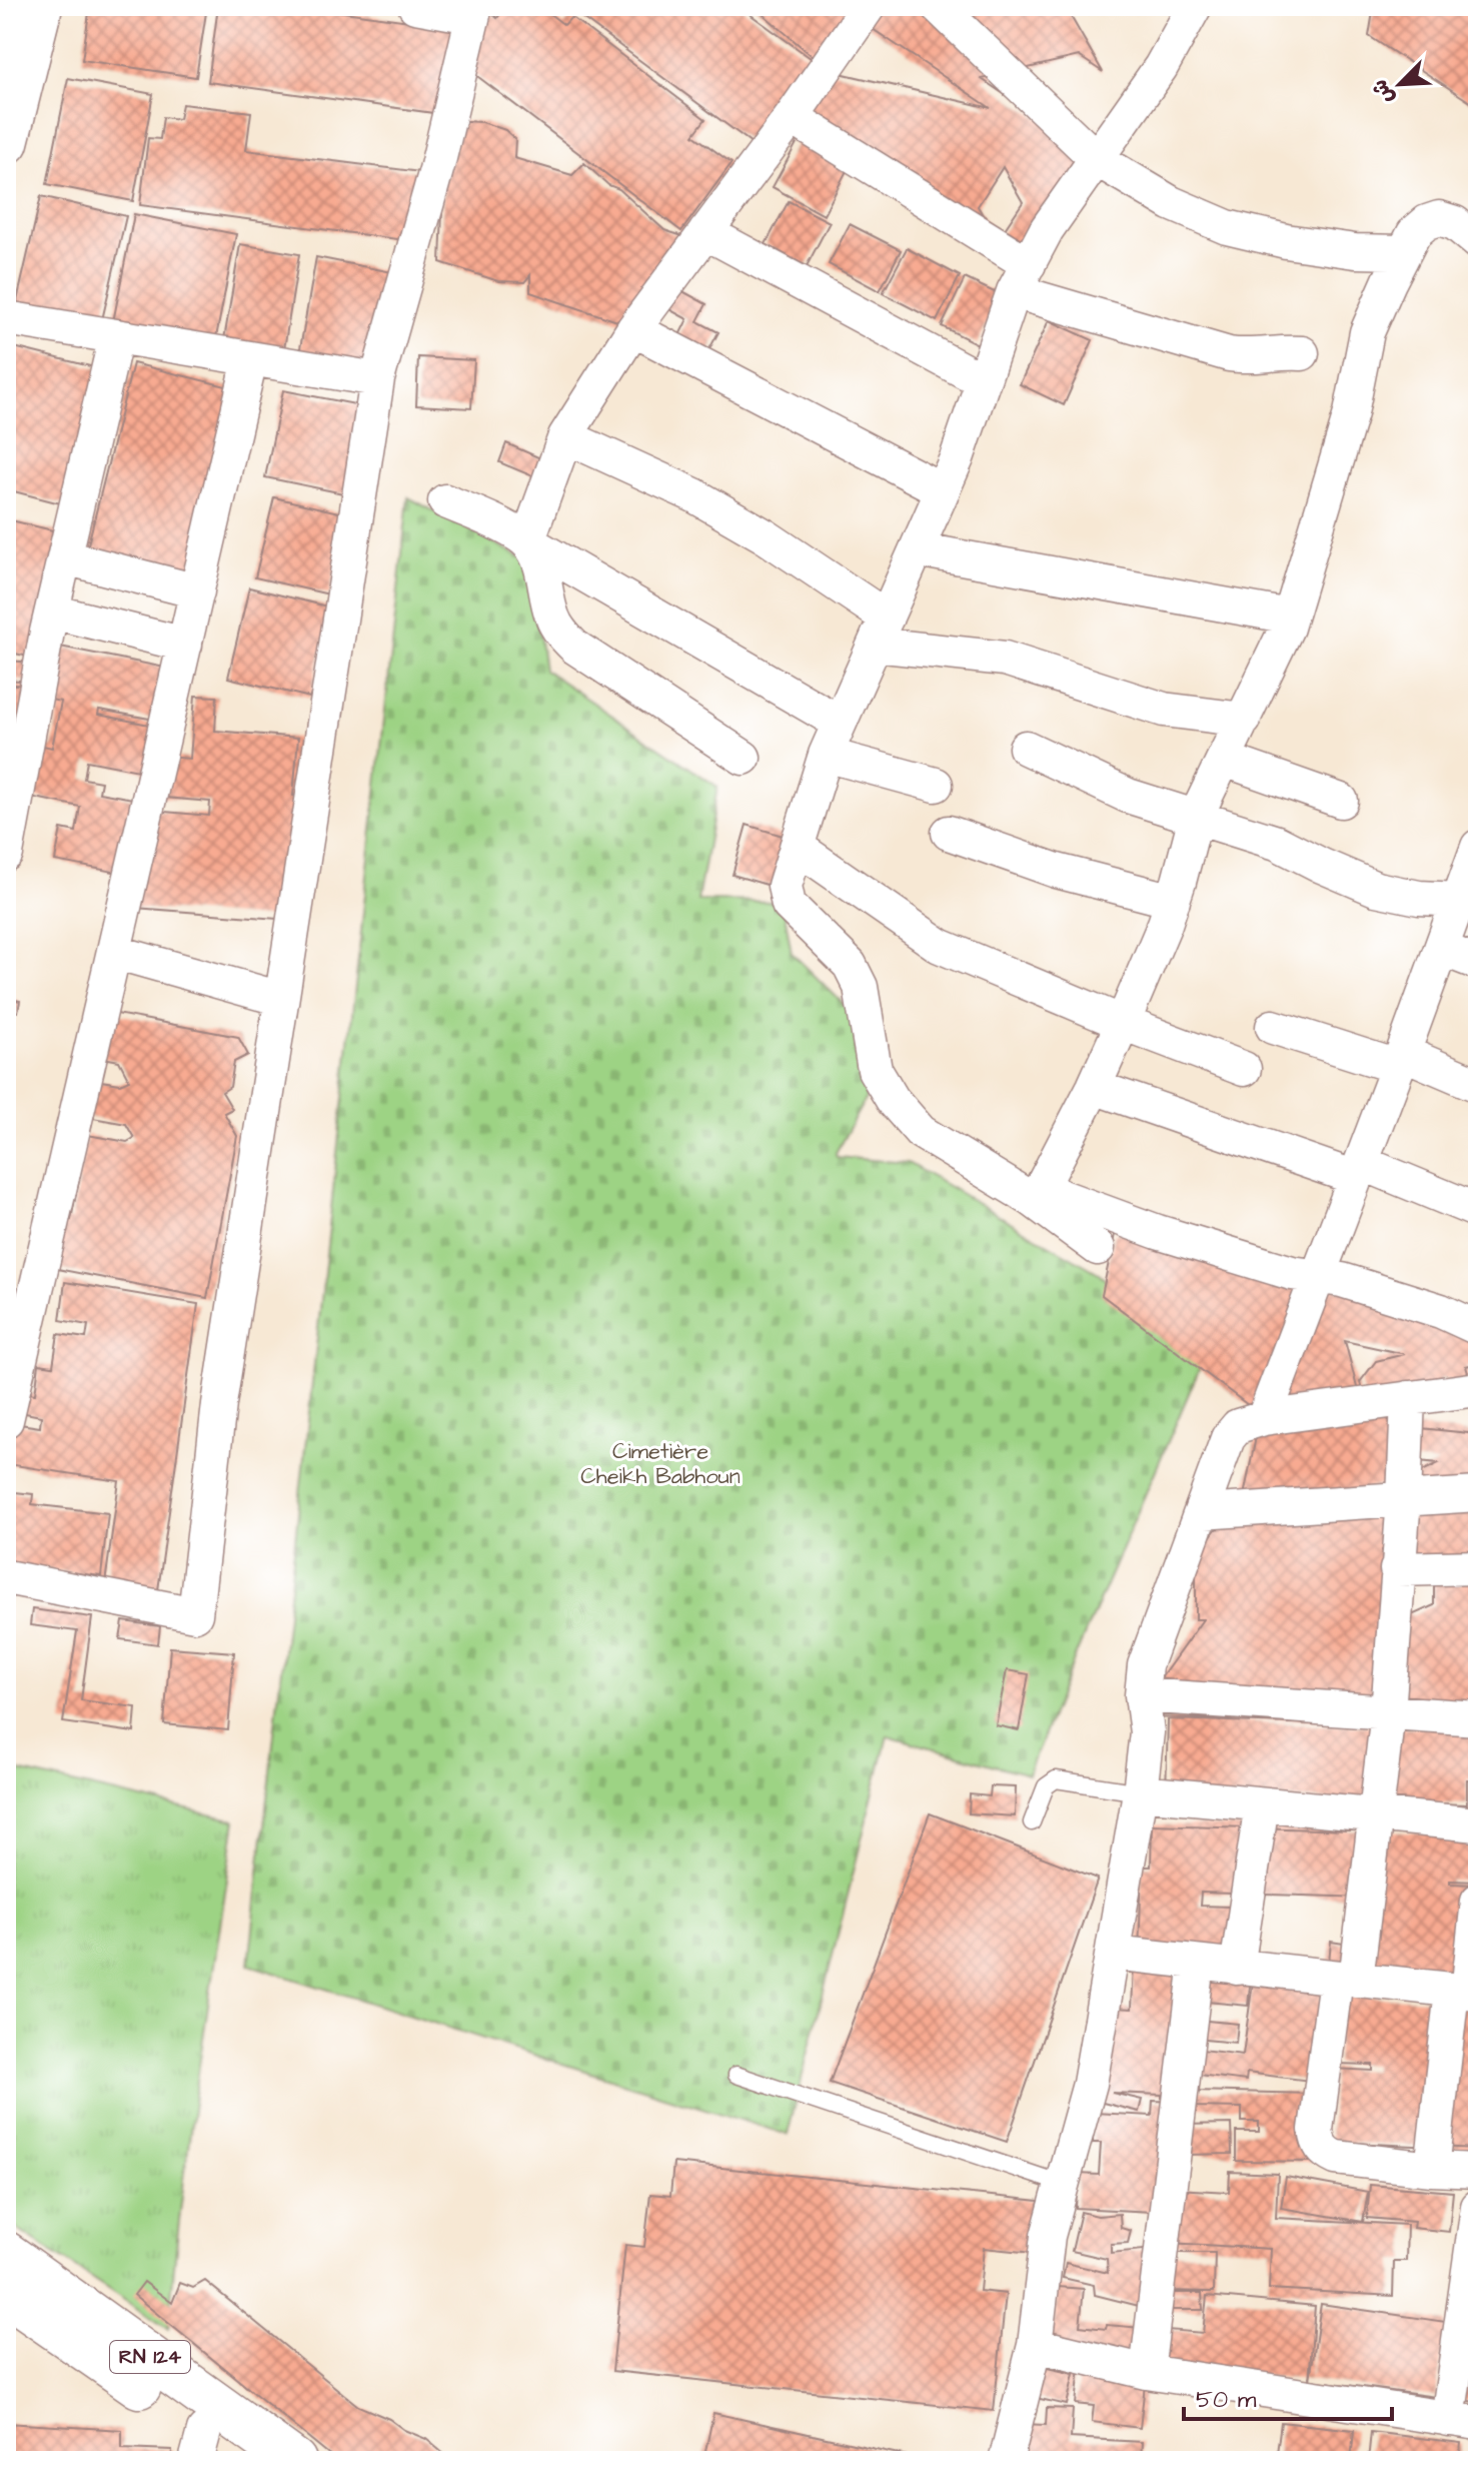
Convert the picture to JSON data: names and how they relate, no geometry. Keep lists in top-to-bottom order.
{
  "streets": {
    "main road": ["RN 124"]
  },
  "parks": ["Cimetière Cheikh Babhoun"],
  "scale_bar": "50 m",
  "north": "bottom left"
}
